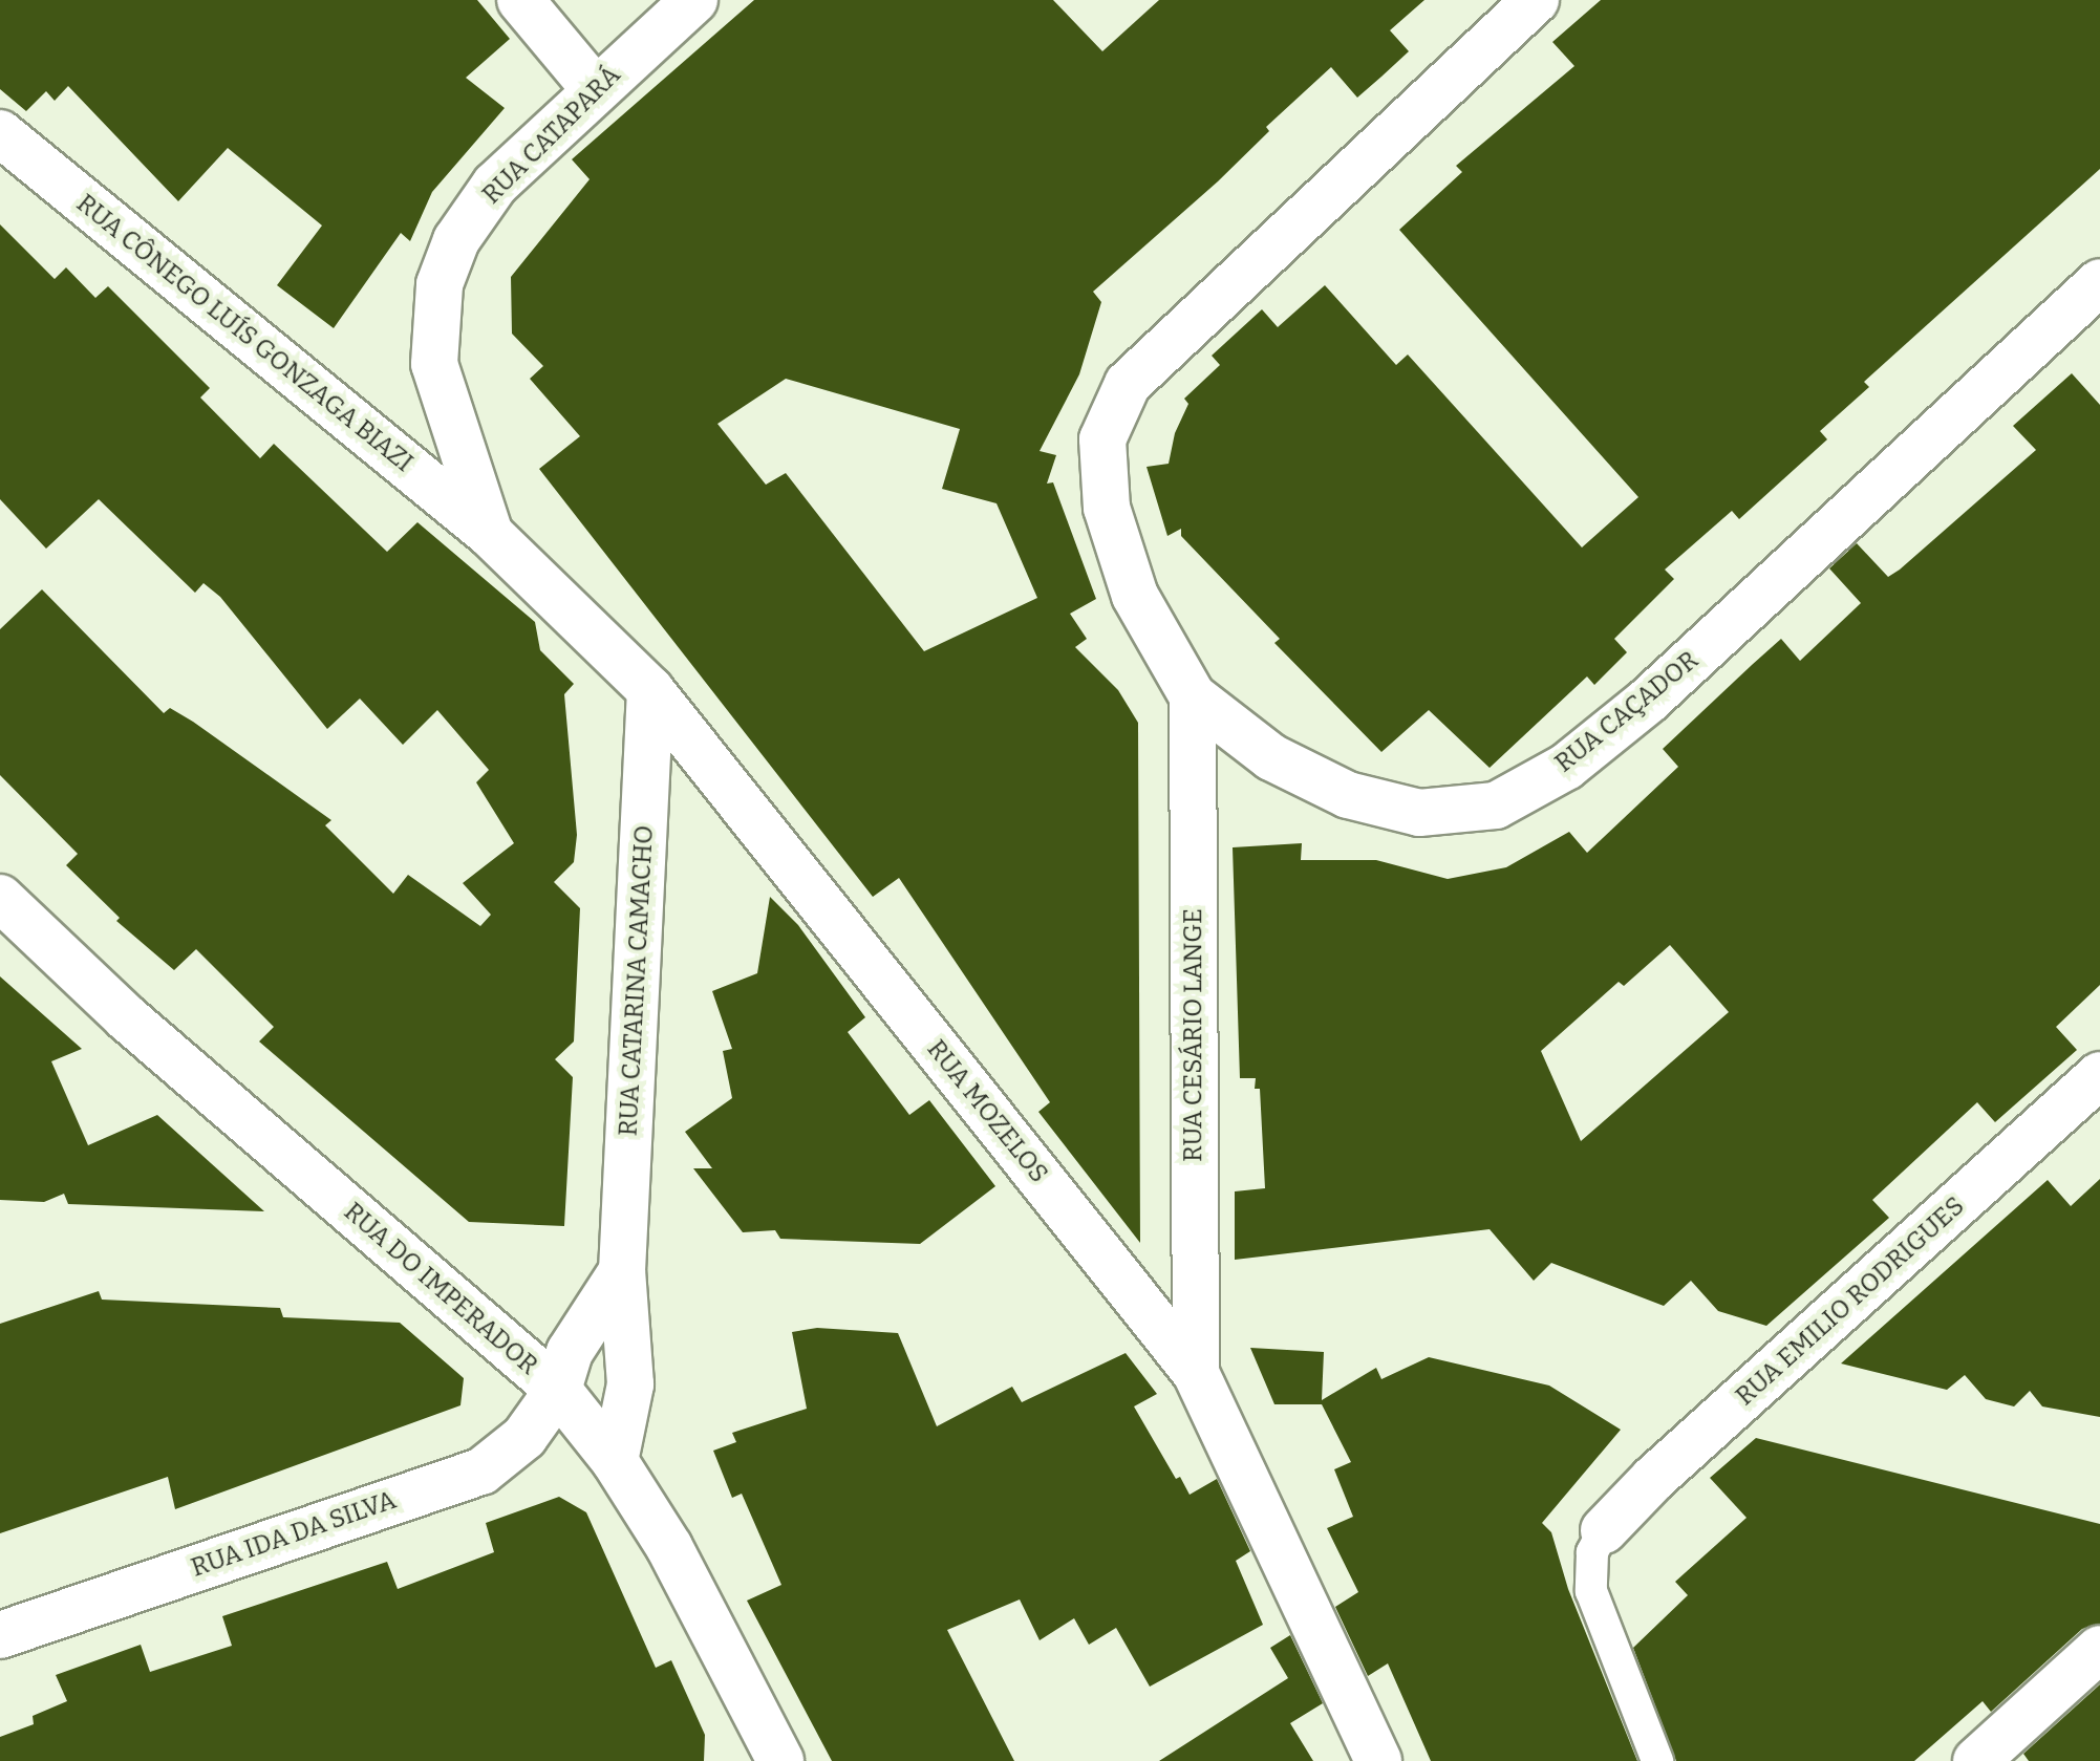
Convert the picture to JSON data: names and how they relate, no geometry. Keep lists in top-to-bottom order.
{
  "streets": {
    "street": [
      "RUA CATAPARÁ",
      "RUA CÔNEGO LUÍS GONZAGA BIAZI",
      "RUA CAÇADOR",
      "RUA CATARINA CAMACHO",
      "RUA CESÁRIO LANGE",
      "RUA MOZELOS",
      "RUA DO IMPERADOR",
      "RUA EMILIO RODRIGUES",
      "RUA IDA DA SILVA"
    ]
  },
  "crossings": [
    ["RUA CATAPARÁ", "RUA CÔNEGO LUÍS GONZAGA BIAZI"],
    ["RUA CATAPARÁ", "RUA MOZELOS"],
    ["RUA CÔNEGO LUÍS GONZAGA BIAZI", "RUA MOZELOS"],
    ["RUA CAÇADOR", "RUA CESÁRIO LANGE"],
    ["RUA CATARINA CAMACHO", "RUA MOZELOS"],
    ["RUA CATARINA CAMACHO", "RUA DO IMPERADOR"],
    ["RUA CESÁRIO LANGE", "RUA MOZELOS"],
    ["RUA DO IMPERADOR", "RUA IDA DA SILVA"]
  ]
}
